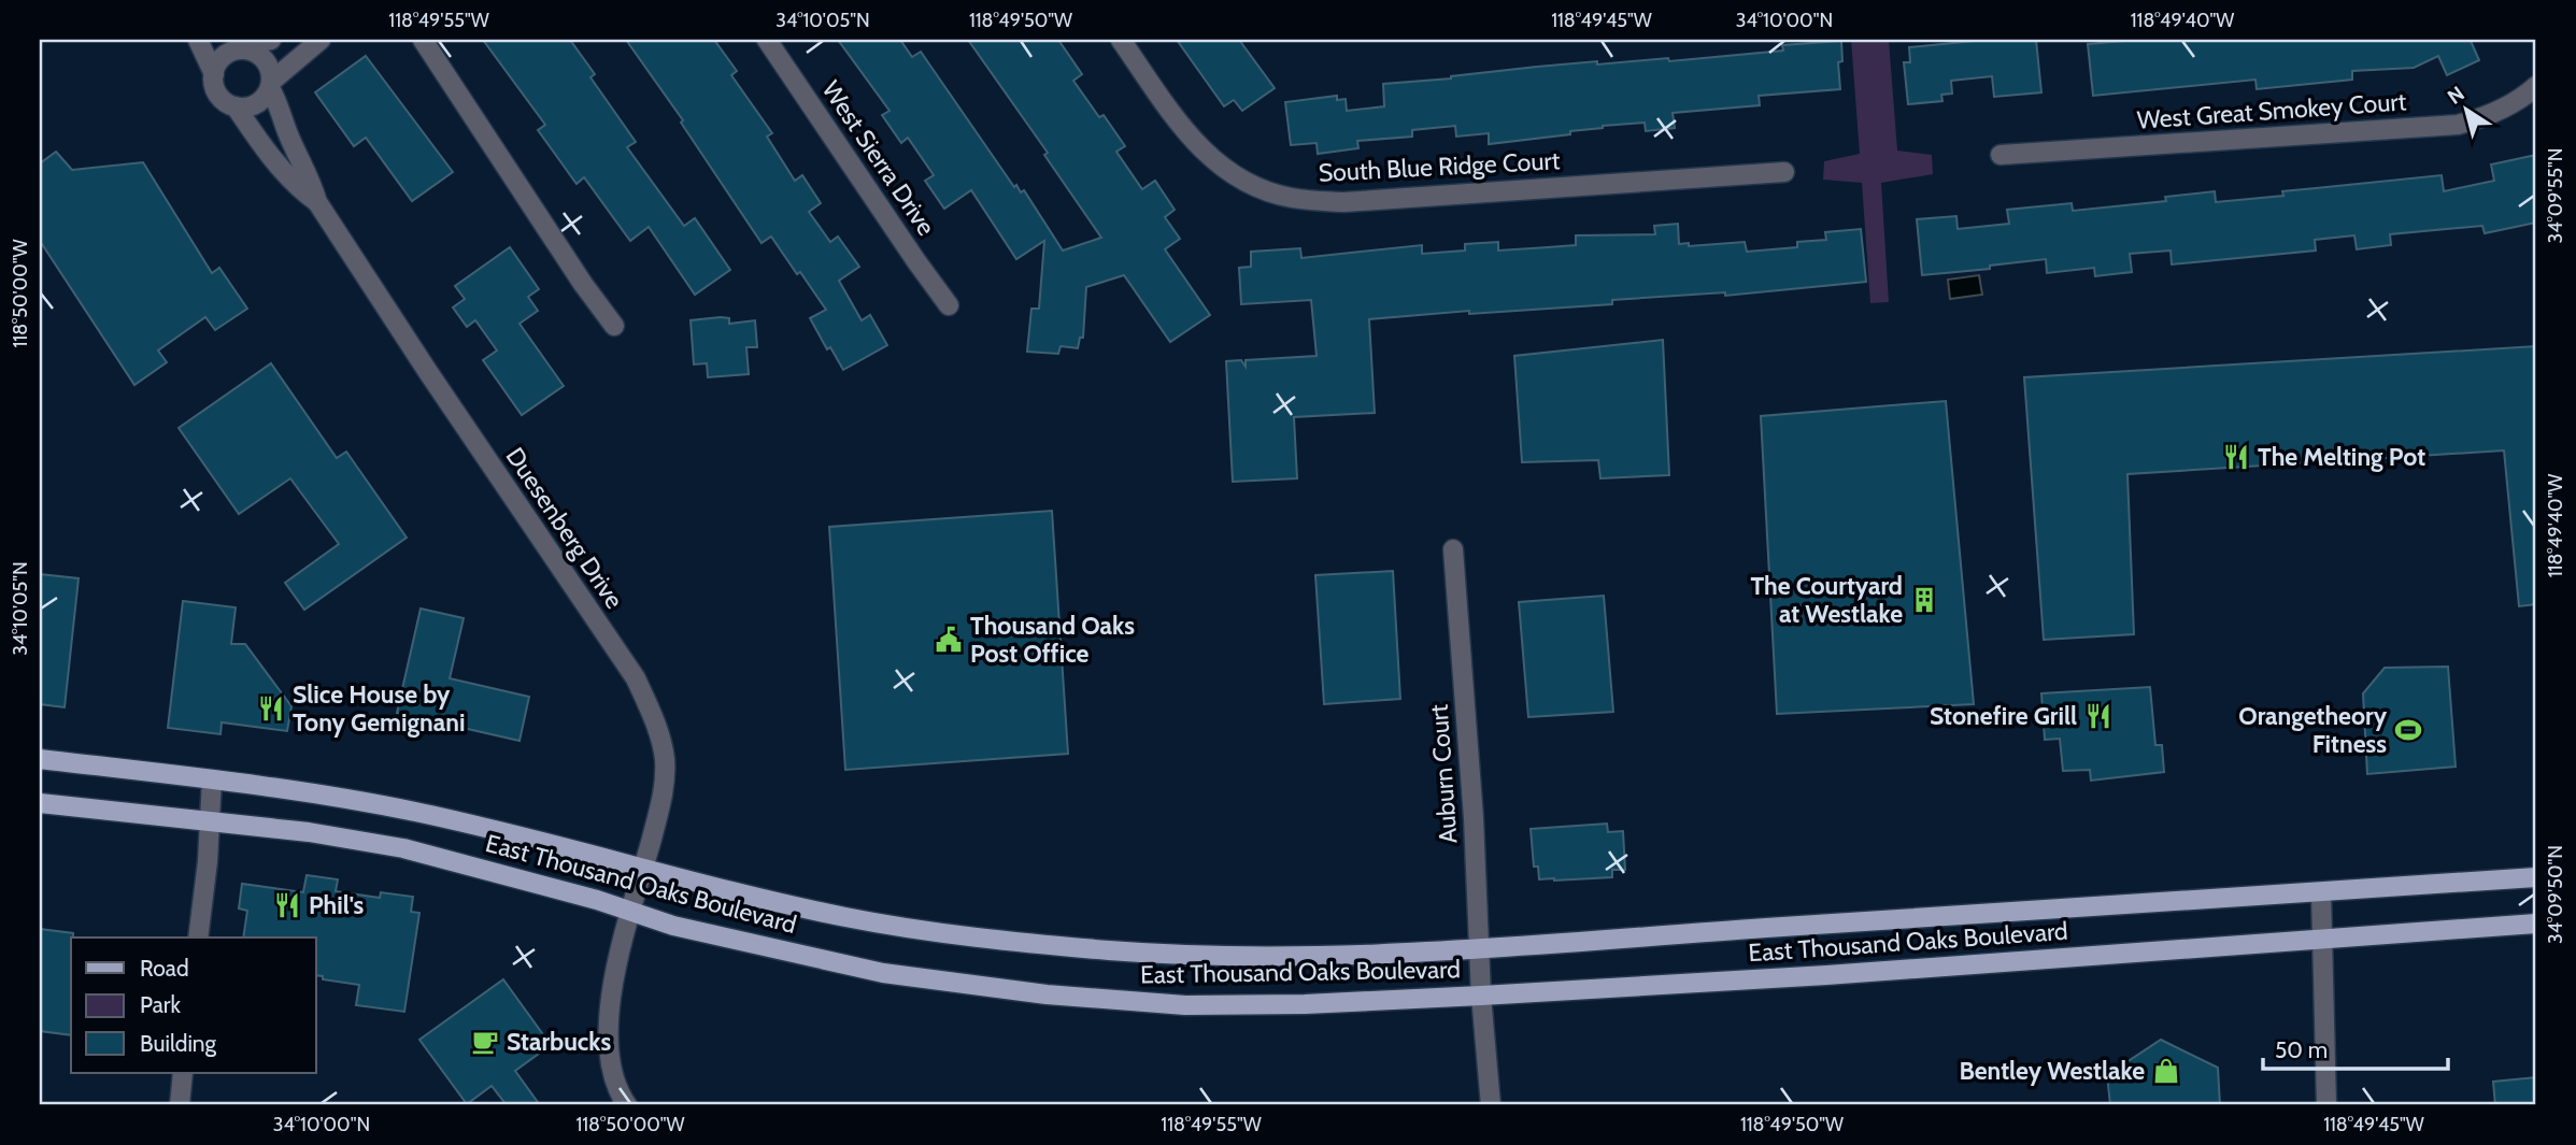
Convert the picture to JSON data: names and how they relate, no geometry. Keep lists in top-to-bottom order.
{
  "streets": {
    "main road": ["East Thousand Oaks Boulevard"],
    "street": [
      "West Great Smokey Court",
      "West Sierra Drive",
      "South Blue Ridge Court",
      "Duesenberg Drive",
      "Auburn Court"
    ]
  },
  "crossings": [
    ["Duesenberg Drive", "East Thousand Oaks Boulevard"],
    ["Auburn Court", "East Thousand Oaks Boulevard"]
  ],
  "places": {
    "restaurant": [
      "The Melting Pot",
      "Slice House by Tony Gemignani",
      "Stonefire Grill",
      "Phil's"
    ],
    "building": ["The Courtyard at Westlake"],
    "public building": ["Thousand Oaks Post Office"],
    "sports": ["Orangetheory Fitness"],
    "cafe": ["Starbucks"],
    "shop": ["Bentley Westlake"]
  },
  "legend": ["Road", "Park", "Building"],
  "scale_bar": "50 m",
  "north": "top left",
  "coordinates": [
    "118°49'55\"W",
    "34°10'05\"N",
    "118°49'50\"W",
    "118°49'45\"W",
    "34°10'00\"N",
    "118°49'40\"W",
    "34°09'55\"N",
    "118°50'00\"W",
    "34°09'50\"N"
  ]
}
